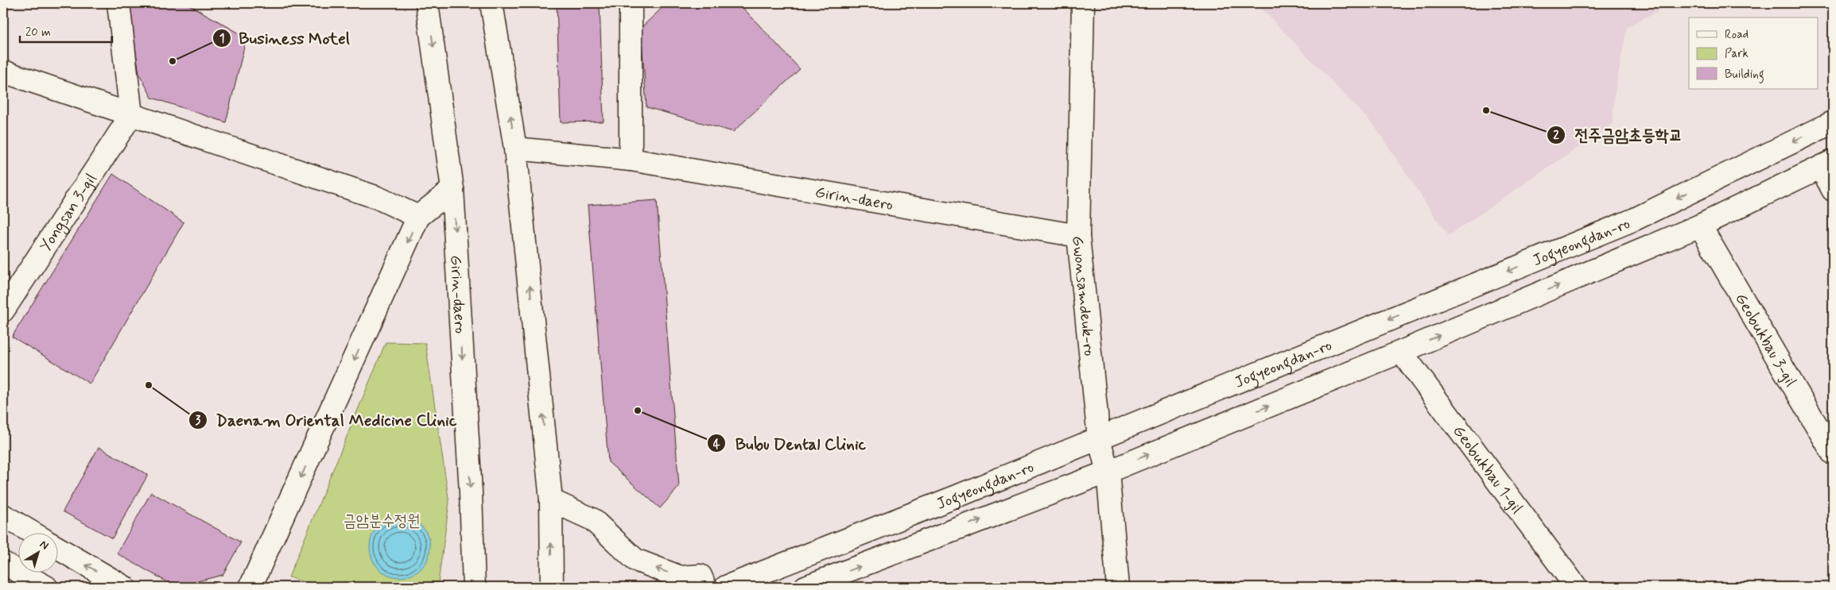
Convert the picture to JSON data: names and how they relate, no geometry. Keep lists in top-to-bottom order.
{
  "streets": {
    "street": [
      "Girin-daero",
      "Yongsan 3-gil",
      "Jogyeongdan-ro",
      "Gwonsamdeuk-ro",
      "Geobukbau 3-gil",
      "Geobukbau 1-gil"
    ]
  },
  "crossings": [
    ["Girin-daero", "Gwonsamdeuk-ro"],
    ["Jogyeongdan-ro", "Gwonsamdeuk-ro"],
    ["Jogyeongdan-ro", "Geobukbau 3-gil"],
    ["Jogyeongdan-ro", "Geobukbau 1-gil"]
  ],
  "parks": ["금암분수정원"],
  "places": [
    "Business Motel",
    "전주금암초등학교",
    "Daenam Oriental Medicine Clinic",
    "Bubu Dental Clinic"
  ],
  "legend": ["Road", "Park", "Building"],
  "scale_bar": "20 m",
  "north": "top right"
}
